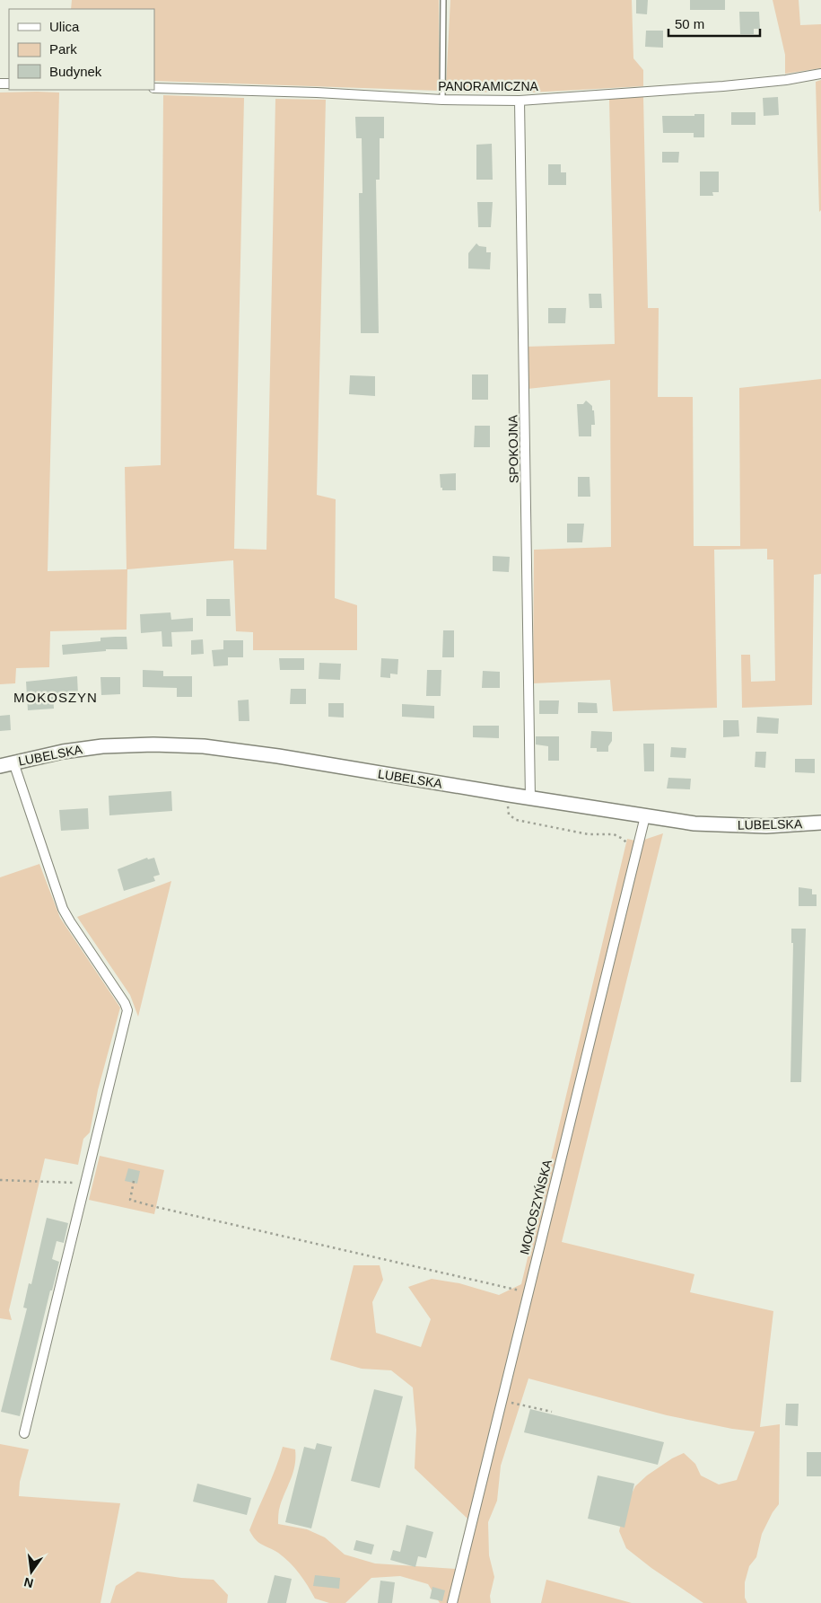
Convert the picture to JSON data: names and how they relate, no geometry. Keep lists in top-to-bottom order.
{
  "streets": {
    "main road": ["LUBELSKA"],
    "street": ["PANORAMICZNA", "SPOKOJNA", "MOKOSZYŃSKA"]
  },
  "crossings": [
    ["PANORAMICZNA", "SPOKOJNA"],
    ["SPOKOJNA", "LUBELSKA"],
    ["LUBELSKA", "MOKOSZYŃSKA"]
  ],
  "districts": ["MOKOSZYN"],
  "legend": ["Ulica", "Park", "Budynek"],
  "scale_bar": "50 m",
  "north": "bottom"
}
